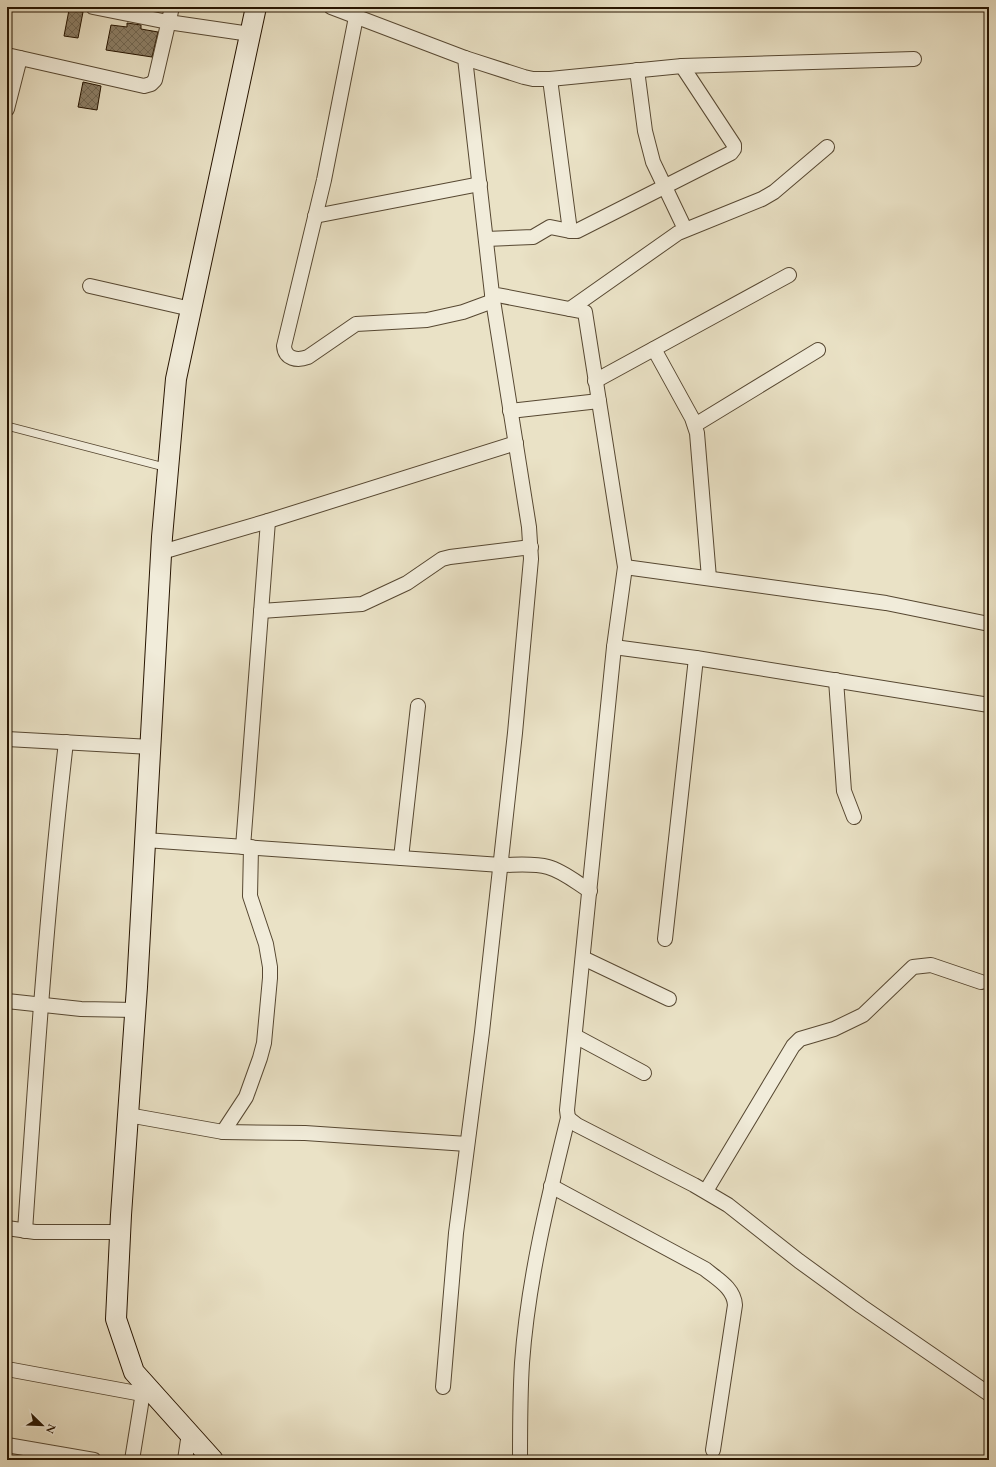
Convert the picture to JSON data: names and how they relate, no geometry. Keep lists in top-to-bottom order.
{
  "north": "bottom right"
}
